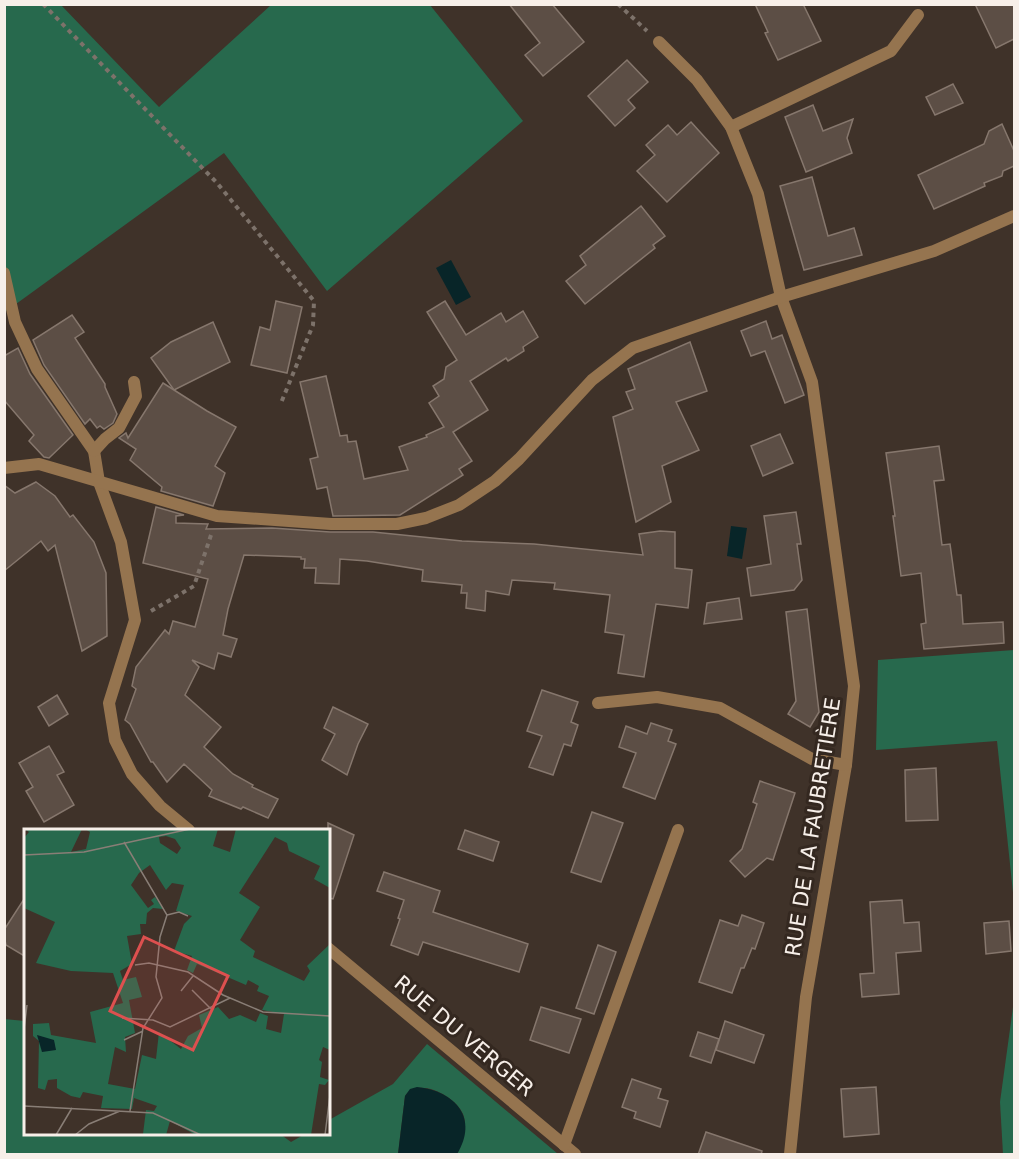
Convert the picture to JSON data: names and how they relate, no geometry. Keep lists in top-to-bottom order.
{
  "streets": {
    "street": ["RUE DE LA FAUBRETIÈRE", "RUE DU VERGER"]
  }
}
